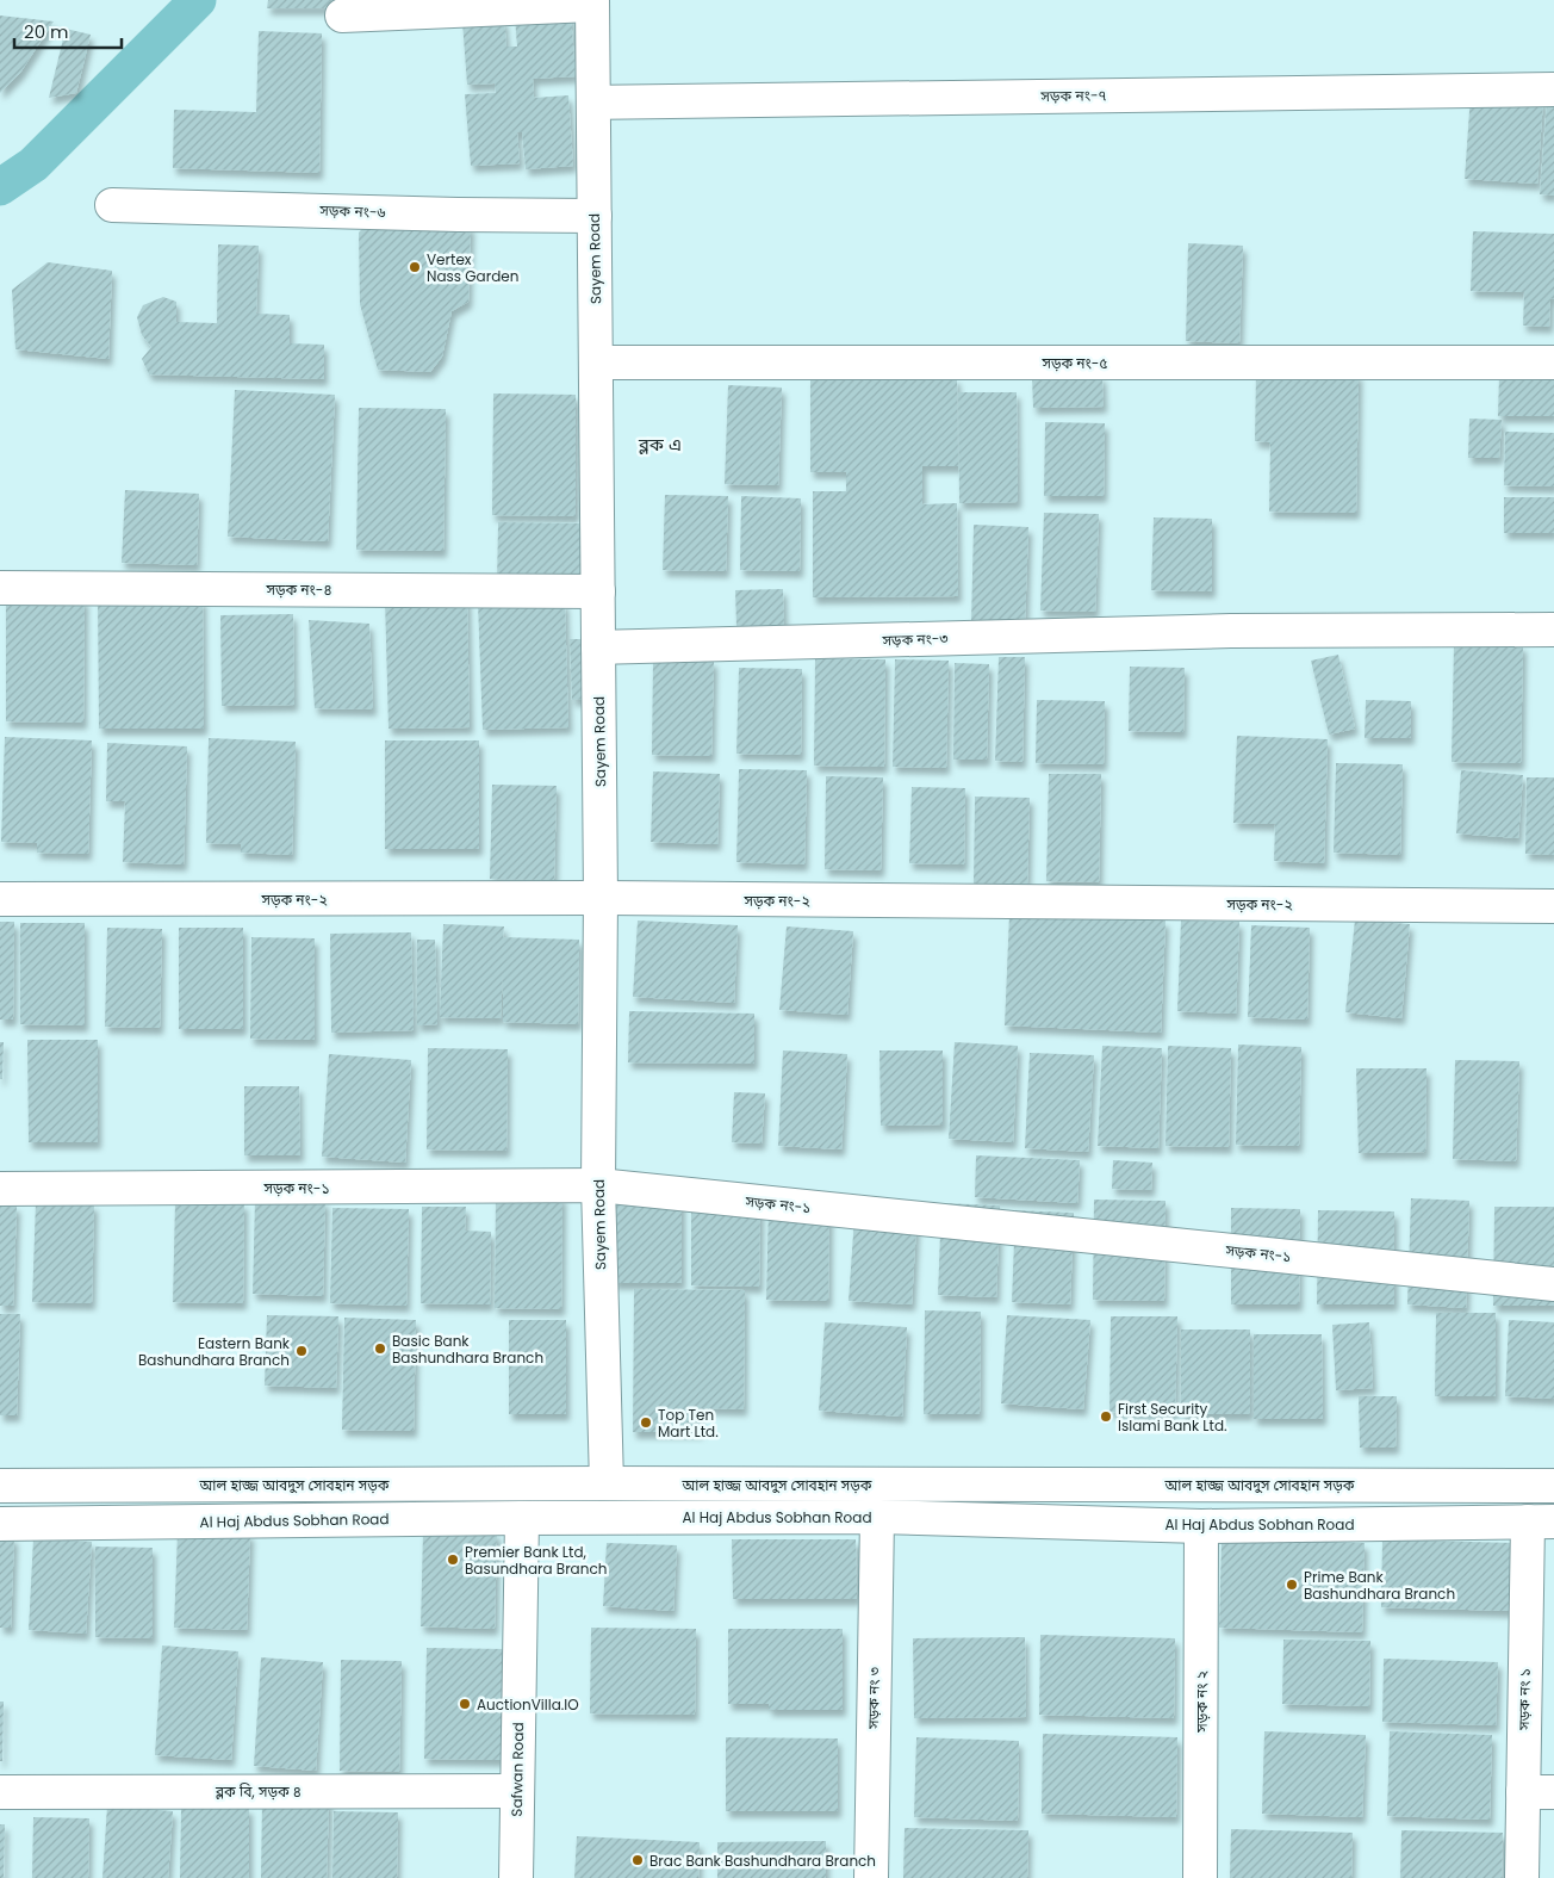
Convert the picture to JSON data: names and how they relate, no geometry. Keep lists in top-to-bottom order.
{
  "streets": {
    "street": [
      "সড়ক নং-৭",
      "সড়ক নং-৬",
      "Sayem Road",
      "সড়ক নং-৫",
      "সড়ক নং-৪",
      "সড়ক নং-৩",
      "সড়ক নং-২",
      "সড়ক নং-১",
      "আল হাজ্জ আবদুস সোবহান সড়ক",
      "Al Haj Abdus Sobhan Road",
      "সড়ক নং ৩",
      "সড়ক নং ১",
      "সড়ক নং ২",
      "Safwan Road",
      "ব্লক বি, সড়ক ৪"
    ]
  },
  "crossings": [
    ["সড়ক নং-৭", "Sayem Road"],
    ["সড়ক নং-৬", "Sayem Road"],
    ["Sayem Road", "সড়ক নং-৫"],
    ["Sayem Road", "সড়ক নং-৪"],
    ["Sayem Road", "সড়ক নং-৩"],
    ["Sayem Road", "সড়ক নং-২"],
    ["Sayem Road", "সড়ক নং-১"],
    ["Sayem Road", "আল হাজ্জ আবদুস সোবহান সড়ক"],
    ["Al Haj Abdus Sobhan Road", "সড়ক নং ৩"],
    ["Al Haj Abdus Sobhan Road", "সড়ক নং ১"],
    ["Al Haj Abdus Sobhan Road", "সড়ক নং ২"],
    ["Al Haj Abdus Sobhan Road", "Safwan Road"],
    ["Safwan Road", "ব্লক বি, সড়ক ৪"]
  ],
  "districts": ["ব্লক এ"],
  "places": [
    "Vertex Nass Garden",
    "Basic Bank Bashundhara Branch",
    "Eastern Bank Bashundhara Branch",
    "First Security Islami Bank Ltd.",
    "Top Ten Mart Ltd.",
    "Premier Bank Ltd, Basundhara Branch",
    "Prime Bank Bashundhara Branch",
    "AuctionVilla.IO",
    "Brac Bank Bashundhara Branch"
  ],
  "scale_bar": "20 m"
}
